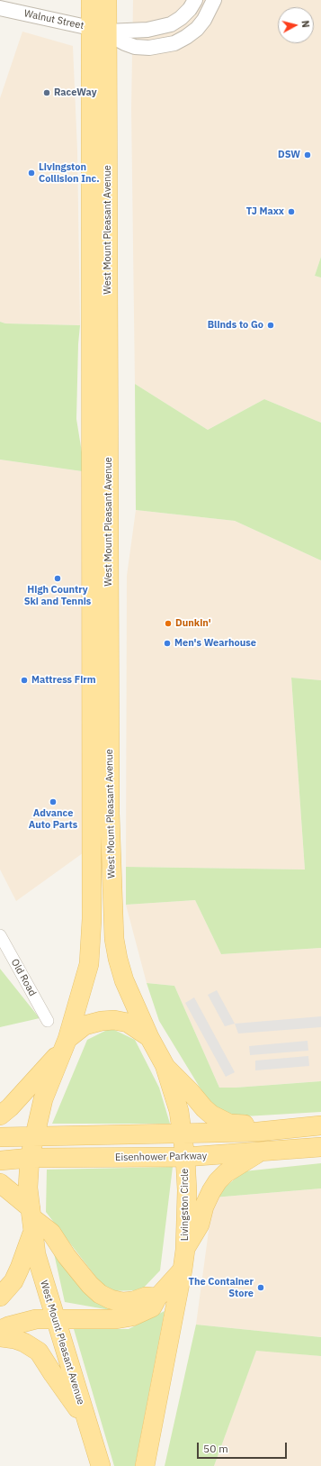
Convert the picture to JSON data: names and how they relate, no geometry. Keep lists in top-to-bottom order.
{
  "streets": {
    "main road": ["West Mount Pleasant Avenue", "Eisenhower Parkway", "Livingston Circle"],
    "street": ["Walnut Street", "Old Road"]
  },
  "crossings": [
    ["Walnut Street", "West Mount Pleasant Avenue"],
    ["West Mount Pleasant Avenue", "Livingston Circle"],
    ["Eisenhower Parkway", "Livingston Circle"]
  ],
  "places": [
    "RaceWay",
    "DSW",
    "Livingston Collision Inc.",
    "TJ Maxx",
    "Blinds to Go",
    "High Country Ski and Tennis",
    "Dunkin'",
    "Men's Wearhouse",
    "Mattress Firm",
    "Advance Auto Parts",
    "The Container Store"
  ],
  "scale_bar": "50 m",
  "north": "right"
}
